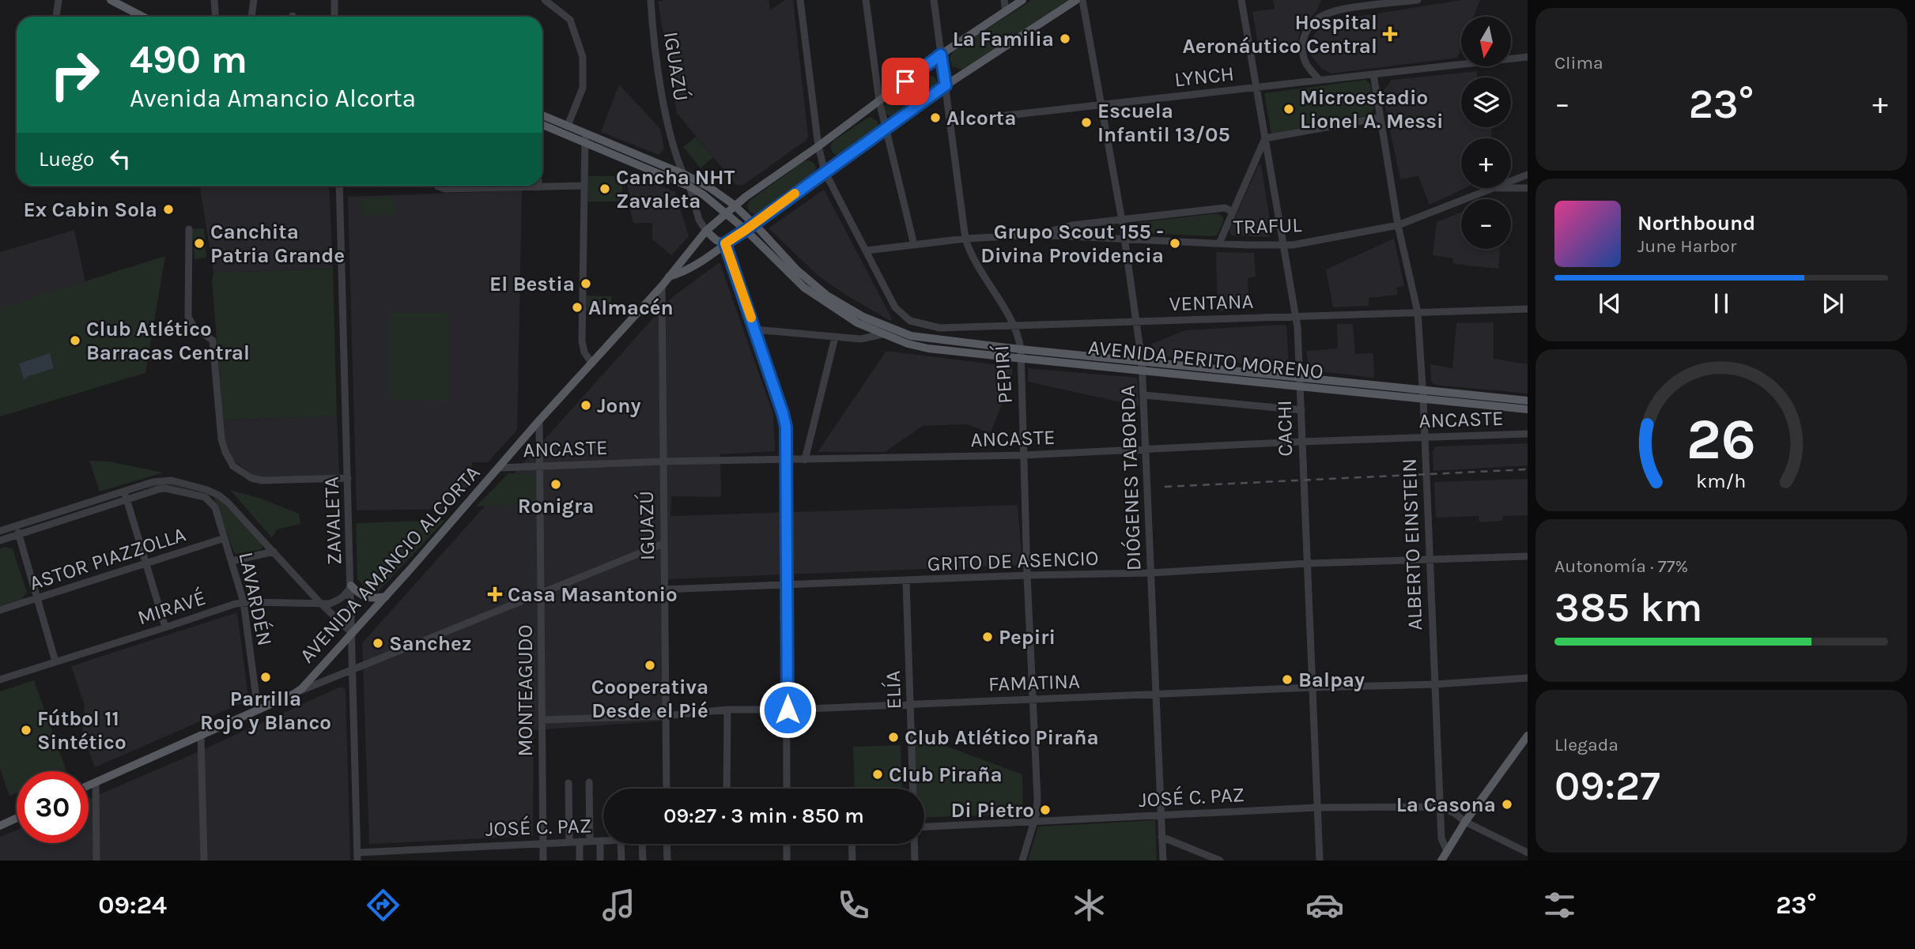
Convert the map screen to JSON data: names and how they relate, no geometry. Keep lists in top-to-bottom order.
{
  "streets": {
    "main road": ["AVENIDA PERITO MORENO", "AVENIDA AMANCIO ALCORTA"],
    "street": [
      "IGUAZÚ",
      "LYNCH",
      "TRAFUL",
      "VENTANA",
      "PEPIRÍ",
      "ANCASTE",
      "CACHI",
      "DIÓGENES TABORDA",
      "ZAVALETA",
      "ALBERTO EINSTEIN",
      "ASTOR PIAZZOLLA",
      "GRITO DE ASENCIO",
      "LAVARDÉN",
      "MIRAVÉ",
      "FAMATINA",
      "ELÍA",
      "MONTEAGUDO",
      "JOSÉ C. PAZ"
    ]
  },
  "crossings": [
    ["IGUAZÚ", "ANCASTE"],
    ["IGUAZÚ", "GRITO DE ASENCIO"],
    ["IGUAZÚ", "AVENIDA AMANCIO ALCORTA"],
    ["IGUAZÚ", "FAMATINA"],
    ["LYNCH", "PEPIRÍ"],
    ["LYNCH", "CACHI"],
    ["LYNCH", "DIÓGENES TABORDA"],
    ["LYNCH", "ALBERTO EINSTEIN"],
    ["TRAFUL", "VENTANA"],
    ["TRAFUL", "PEPIRÍ"],
    ["TRAFUL", "CACHI"],
    ["TRAFUL", "DIÓGENES TABORDA"],
    ["TRAFUL", "ALBERTO EINSTEIN"],
    ["VENTANA", "PEPIRÍ"],
    ["VENTANA", "CACHI"],
    ["VENTANA", "DIÓGENES TABORDA"],
    ["VENTANA", "ALBERTO EINSTEIN"],
    ["AVENIDA PERITO MORENO", "PEPIRÍ"],
    ["AVENIDA PERITO MORENO", "CACHI"],
    ["AVENIDA PERITO MORENO", "DIÓGENES TABORDA"],
    ["AVENIDA PERITO MORENO", "ALBERTO EINSTEIN"],
    ["PEPIRÍ", "ANCASTE"],
    ["PEPIRÍ", "GRITO DE ASENCIO"],
    ["PEPIRÍ", "AVENIDA AMANCIO ALCORTA"],
    ["PEPIRÍ", "FAMATINA"],
    ["PEPIRÍ", "JOSÉ C. PAZ"],
    ["ANCASTE", "CACHI"],
    ["ANCASTE", "DIÓGENES TABORDA"],
    ["ANCASTE", "ALBERTO EINSTEIN"],
    ["ANCASTE", "AVENIDA AMANCIO ALCORTA"],
    ["ANCASTE", "MONTEAGUDO"],
    ["CACHI", "GRITO DE ASENCIO"],
    ["CACHI", "FAMATINA"],
    ["CACHI", "JOSÉ C. PAZ"],
    ["DIÓGENES TABORDA", "GRITO DE ASENCIO"],
    ["DIÓGENES TABORDA", "FAMATINA"],
    ["DIÓGENES TABORDA", "JOSÉ C. PAZ"],
    ["ZAVALETA", "AVENIDA AMANCIO ALCORTA"],
    ["ZAVALETA", "MIRAVÉ"],
    ["ZAVALETA", "JOSÉ C. PAZ"],
    ["ALBERTO EINSTEIN", "GRITO DE ASENCIO"],
    ["ALBERTO EINSTEIN", "FAMATINA"],
    ["ALBERTO EINSTEIN", "JOSÉ C. PAZ"],
    ["ASTOR PIAZZOLLA", "LAVARDÉN"],
    ["GRITO DE ASENCIO", "ELÍA"],
    ["AVENIDA AMANCIO ALCORTA", "LAVARDÉN"],
    ["AVENIDA AMANCIO ALCORTA", "MONTEAGUDO"],
    ["LAVARDÉN", "MIRAVÉ"],
    ["FAMATINA", "ELÍA"],
    ["FAMATINA", "MONTEAGUDO"],
    ["MONTEAGUDO", "JOSÉ C. PAZ"]
  ],
  "places": {
    "health": ["Hospital Aeronáutico Central", "Casa Masantonio"],
    "other": [
      "La Familia",
      "Microestadio Lionel A. Messi",
      "Alcorta",
      "Escuela Infantil 13/05",
      "Cancha NHT Zavaleta",
      "Ex Cabin Sola",
      "Canchita Patria Grande",
      "Grupo Scout 155 - Divina Providencia",
      "El Bestia",
      "Almacén",
      "Club Atlético Barracas Central",
      "Jony",
      "Ronigra",
      "Pepiri",
      "Sanchez",
      "Cooperativa Desde el Pié",
      "Parrilla Rojo y Blanco",
      "Balpay",
      "Fútbol 11 Sintético",
      "Club Atlético Piraña",
      "Club Piraña",
      "La Casona",
      "Di Pietro"
    ]
  },
  "north": "bottom",
  "page": {
    "tile": [
      "Clima",
      ["Autonomía · 77%", "385 km"],
      ["Llegada", "09:27"]
    ],
    "map_buttons": ["+", "−"],
    "turn": ["490 m", "Avenida Amancio Alcorta"],
    "heat": ["−", "23°", "+"],
    "then": "Luego",
    "song": ["Northbound", "June Harbor"],
    "limit": "30",
    "trip": "09:27 · 3 min · 850 m",
    "tabs": ["09:24", "23°"],
    "gauge": ["26", "km/h"]
  }
}
